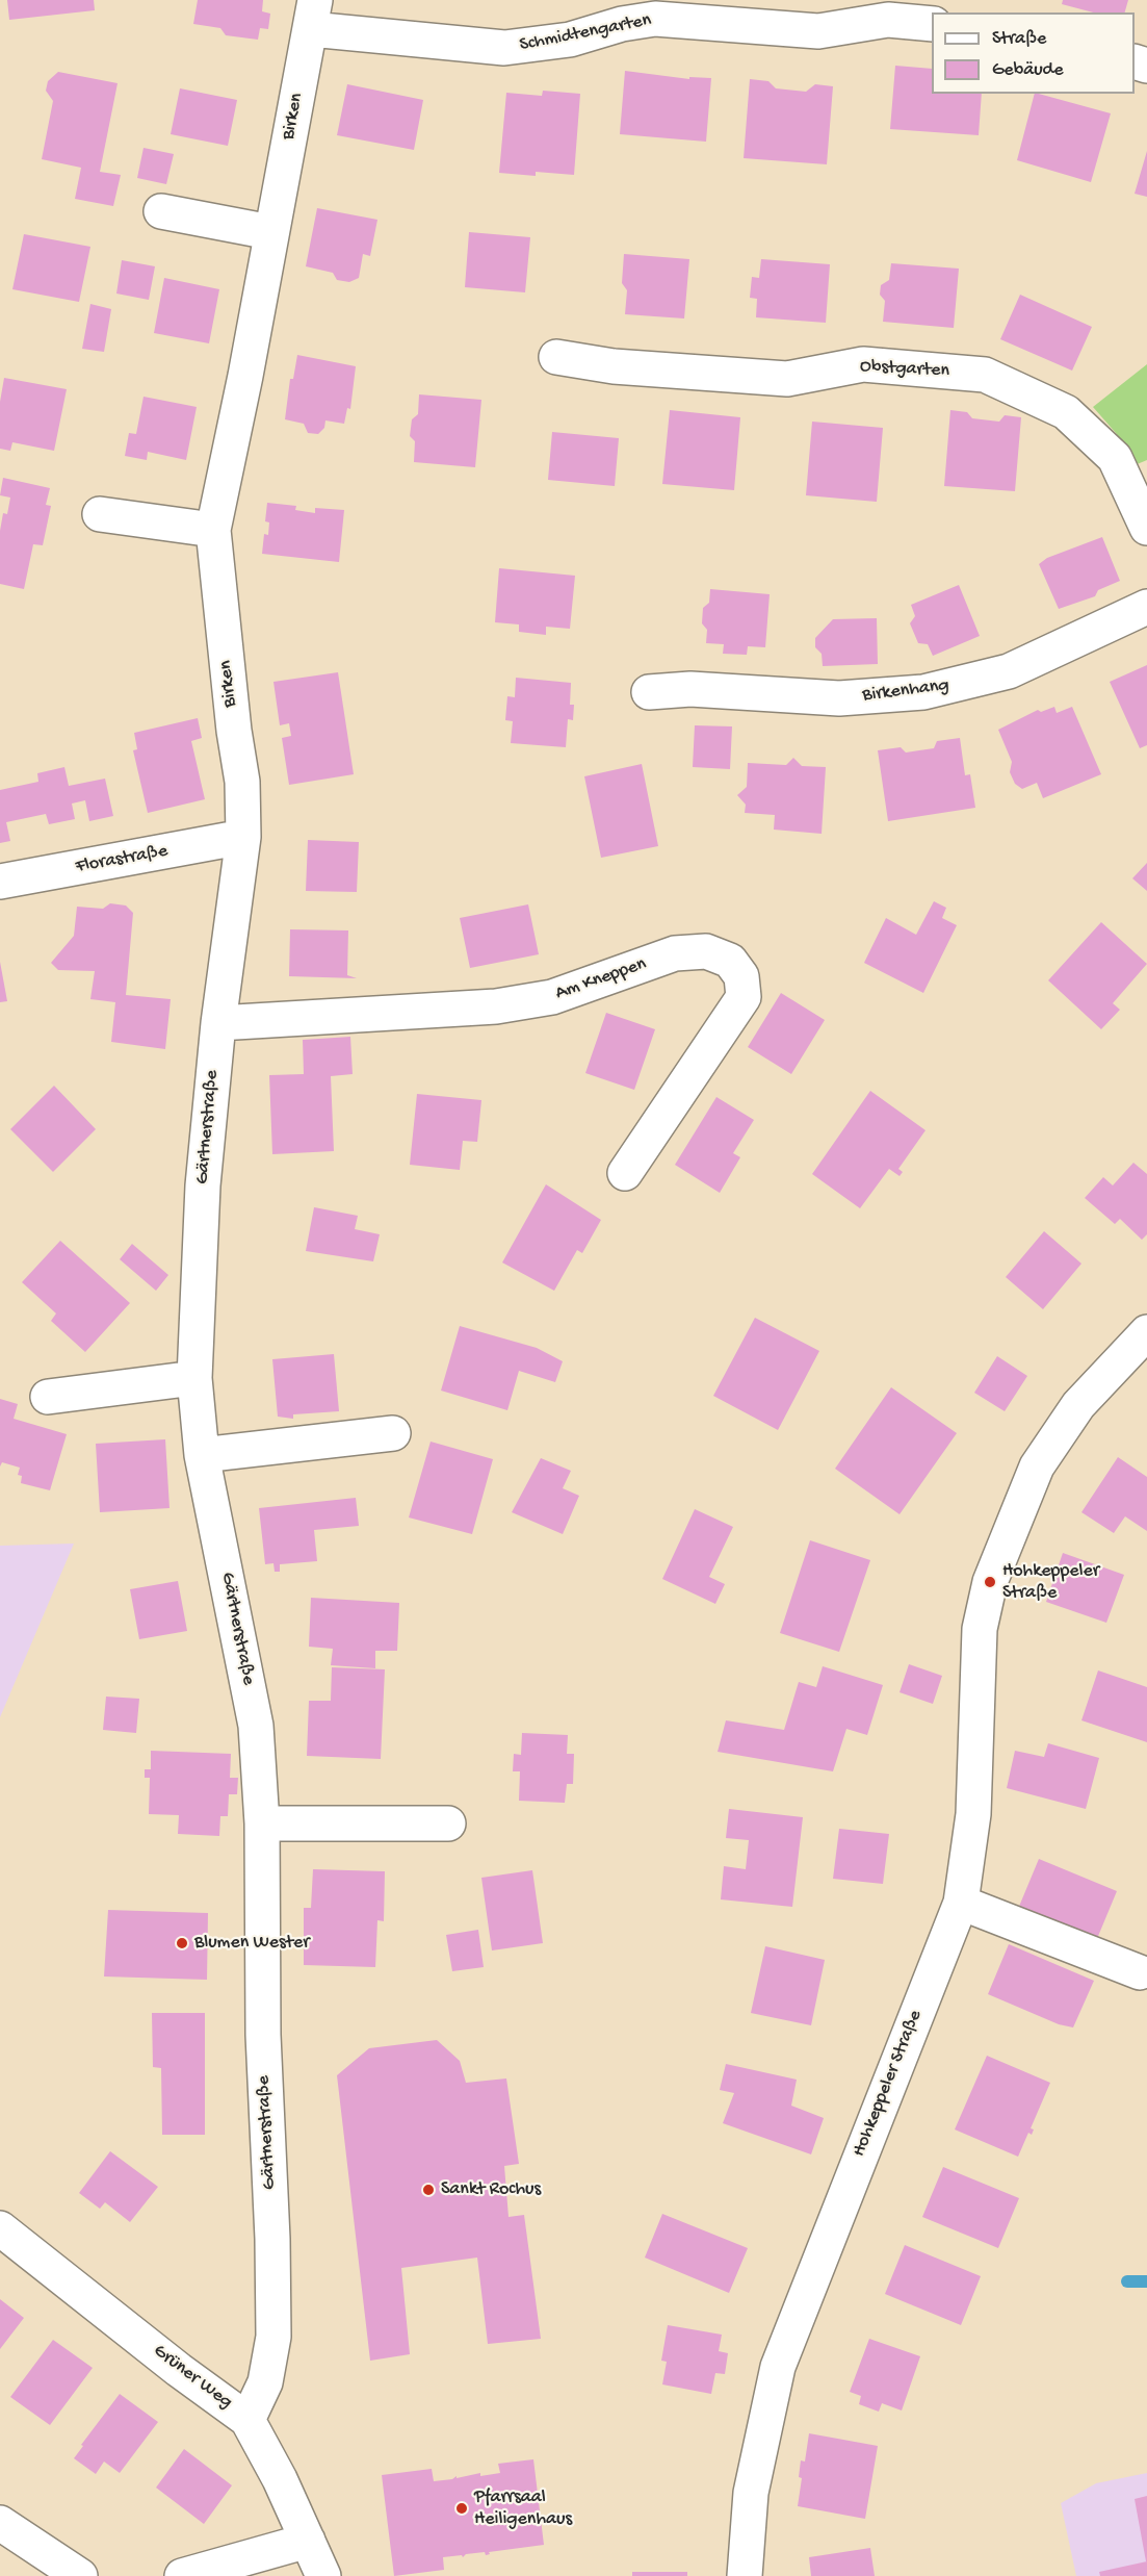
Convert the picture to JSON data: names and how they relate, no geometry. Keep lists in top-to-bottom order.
{
  "streets": {
    "street": [
      "Schmidtengarten",
      "Birken",
      "Obstgarten",
      "Birkenhang",
      "Florastraße",
      "Am Kneppen",
      "Gärtnerstraße",
      "Hohkeppeler Straße",
      "Grüner Weg"
    ]
  },
  "crossings": [
    ["Schmidtengarten", "Birken"],
    ["Birken", "Florastraße"],
    ["Birken", "Gärtnerstraße"],
    ["Florastraße", "Gärtnerstraße"],
    ["Am Kneppen", "Gärtnerstraße"],
    ["Gärtnerstraße", "Grüner Weg"]
  ],
  "places": [
    "Hohkeppeler Straße",
    "Blumen Wester",
    "Sankt Rochus",
    "Pfarrsaal Heiligenhaus"
  ],
  "legend": ["Straße", "Gebäude"]
}
